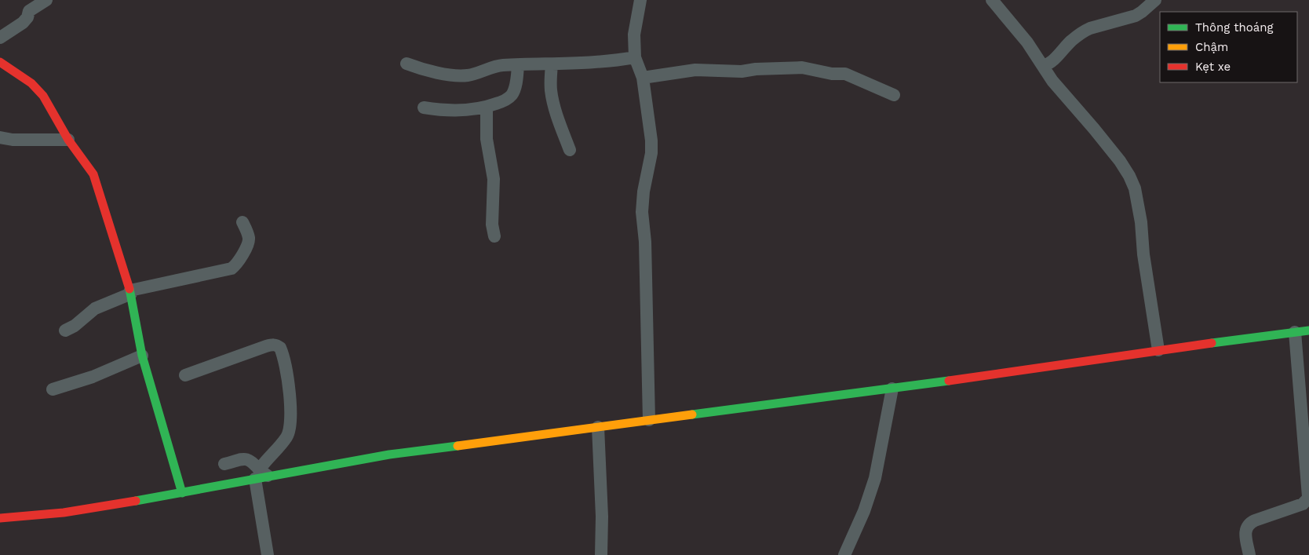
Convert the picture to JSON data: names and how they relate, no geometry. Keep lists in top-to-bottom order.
{
  "legend": ["Thông thoáng", "Chậm", "Kẹt xe"]
}
